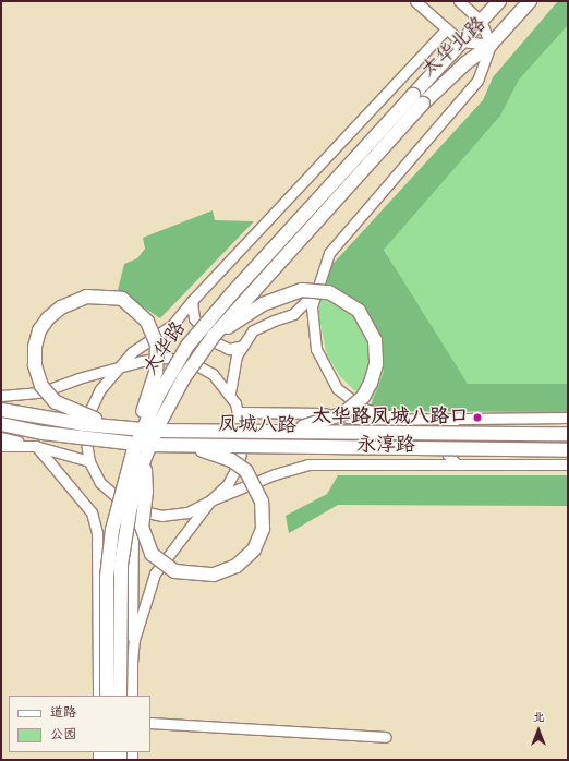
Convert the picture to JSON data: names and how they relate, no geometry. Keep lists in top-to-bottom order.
{
  "streets": {
    "main road": ["太华北路", "太华路", "凤城八路"],
    "street": ["永淳路"]
  },
  "crossings": [
    ["太华北路", "太华路"]
  ],
  "places": ["太华路凤城八路口"],
  "legend": ["道路", "公园"],
  "north": "top"
}
